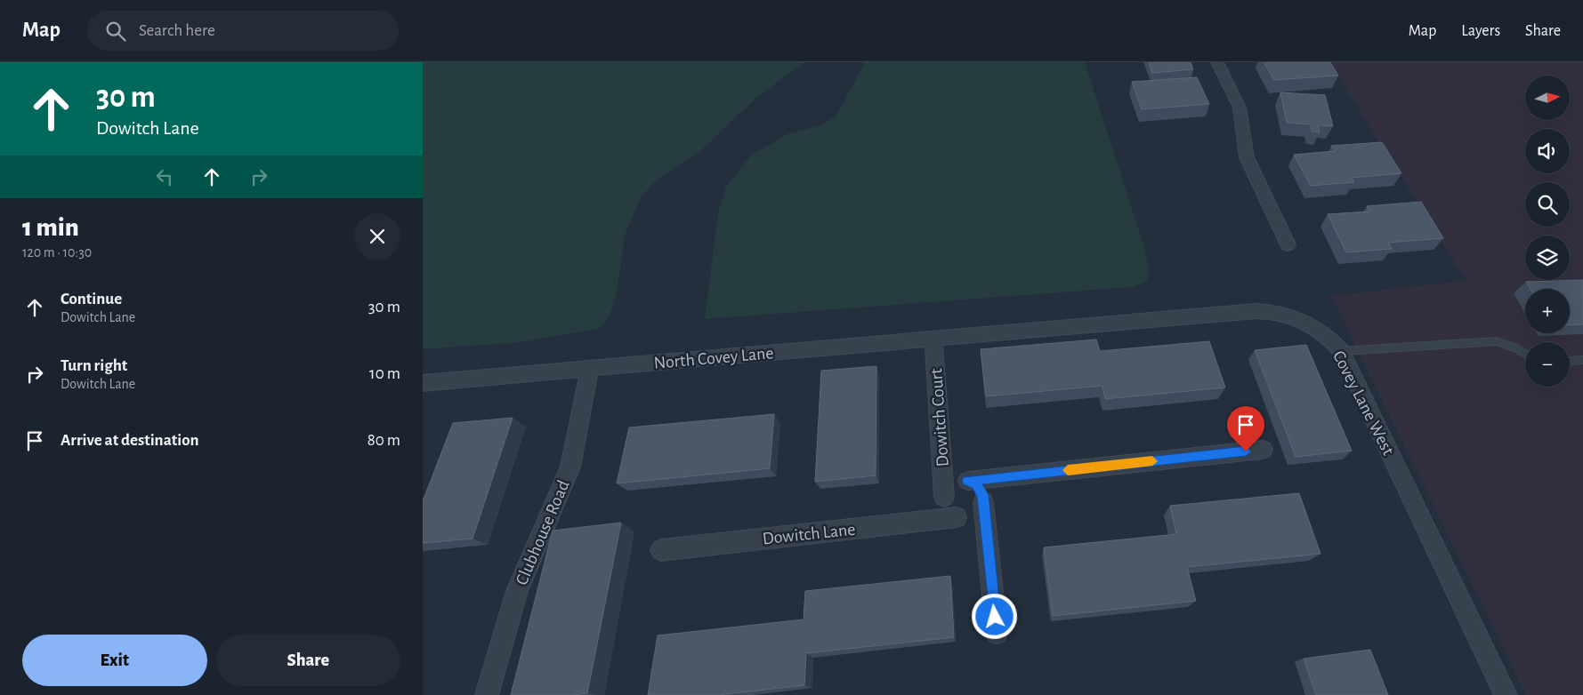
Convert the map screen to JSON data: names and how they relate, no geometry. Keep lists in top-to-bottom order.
{
  "streets": {
    "street": [
      "North Covey Lane",
      "Covey Lane West",
      "Dowitch Court",
      "Clubhouse Road",
      "Dowitch Lane"
    ]
  },
  "crossings": [
    ["North Covey Lane", "Covey Lane West"],
    ["North Covey Lane", "Dowitch Court"],
    ["North Covey Lane", "Clubhouse Road"],
    ["Dowitch Court", "Dowitch Lane"]
  ],
  "north": "right",
  "page": {
    "header": "Map",
    "search": "Search here",
    "nav": ["Map", "Layers", "Share"],
    "turn": ["30 m", "Dowitch Lane"],
    "map_buttons": ["+", "−"],
    "heading": ["1 min", "120 m · 10:30"],
    "list": [
      {
        "name": "Continue",
        "note": "Dowitch Lane",
        "value": "30 m"
      },
      {
        "name": "Turn right",
        "note": "Dowitch Lane",
        "value": "10 m"
      },
      {
        "name": "Arrive at destination",
        "value": "80 m"
      }
    ],
    "buttons": ["Exit", "Share"]
  }
}
